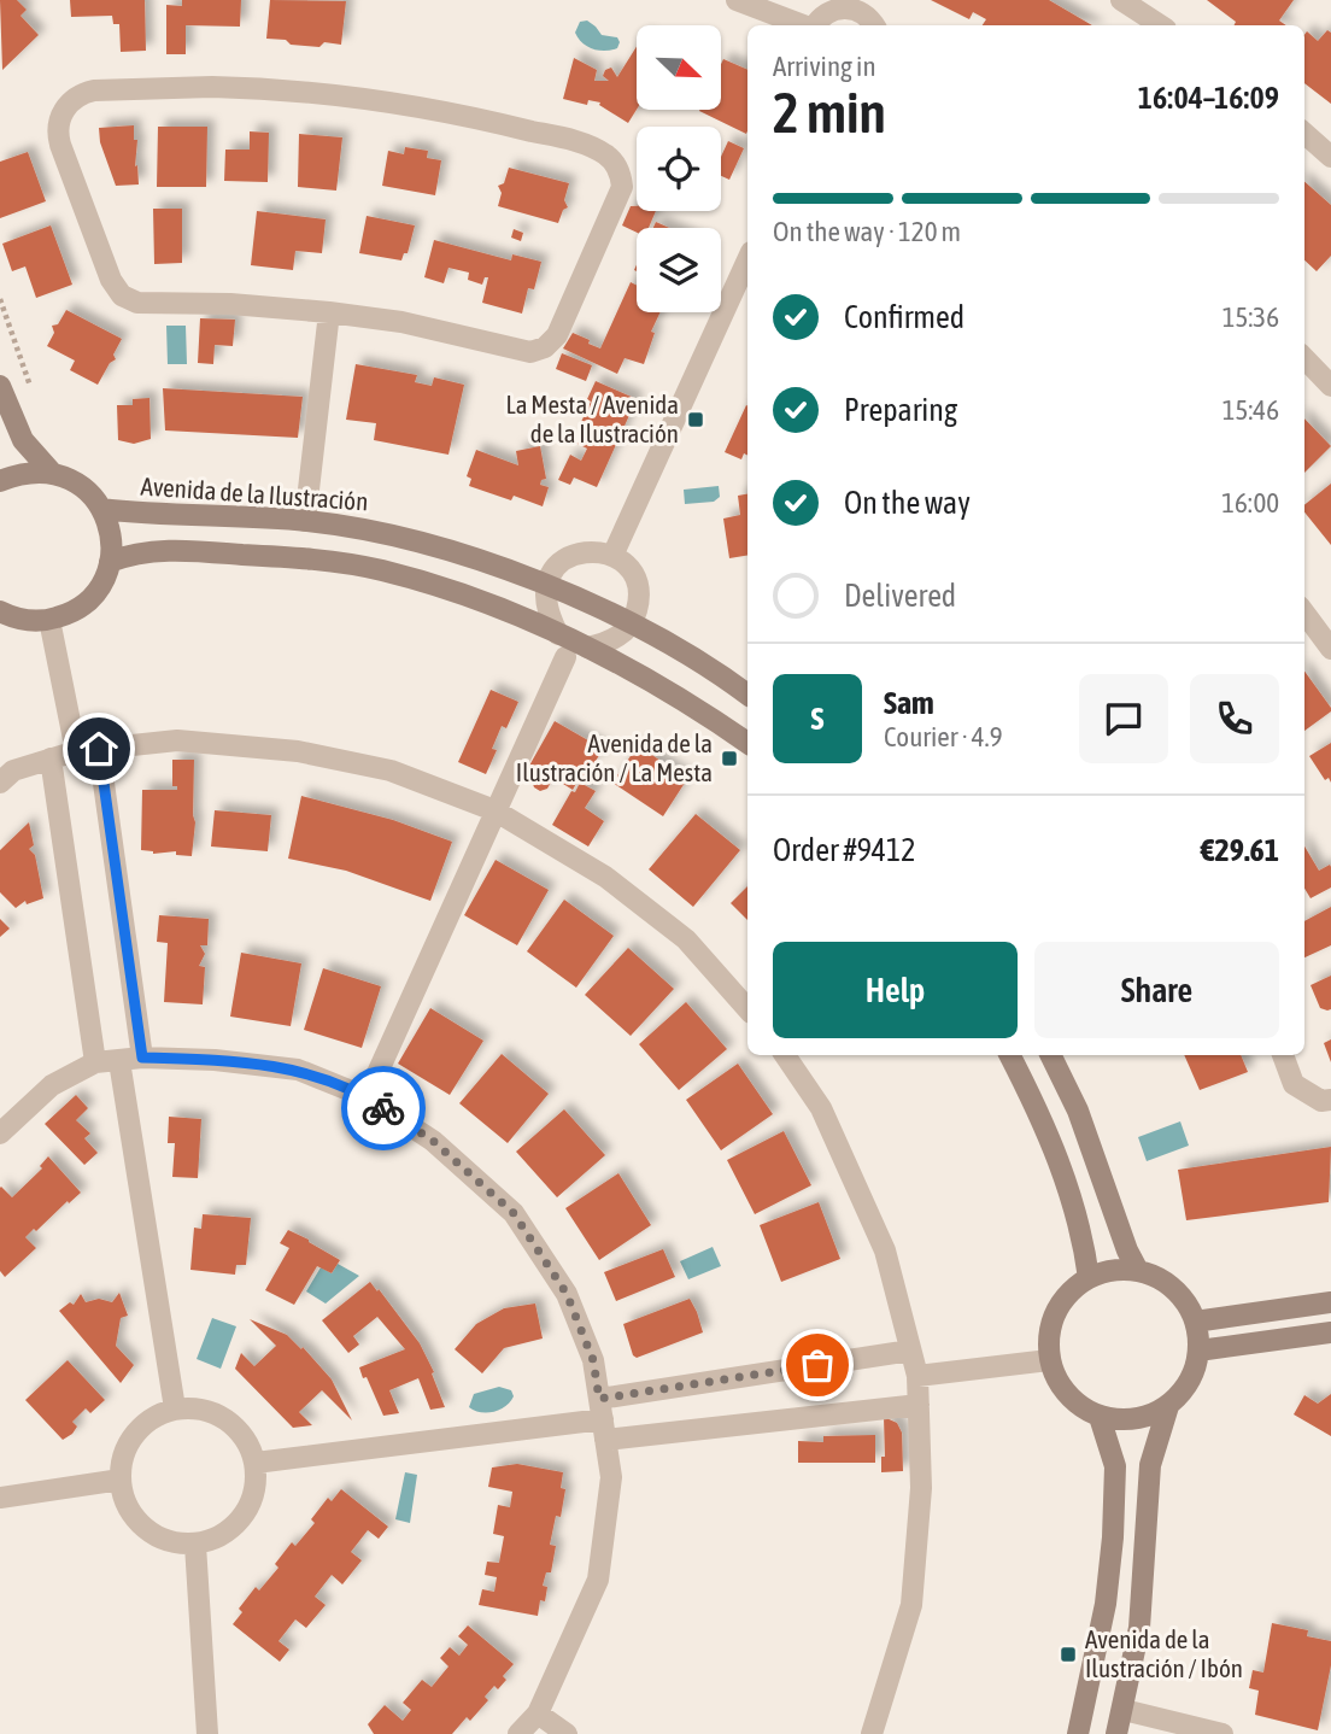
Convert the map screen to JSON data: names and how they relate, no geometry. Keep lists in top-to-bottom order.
{
  "streets": {
    "street": ["Avenida de la Ilustración"]
  },
  "places": {
    "transit": ["La Mesta / Avenida de la Ilustración", "Avenida de la Ilustración / La Mesta", "Avenida de la Ilustración / Ibón"]
  },
  "north": "bottom right",
  "page": {
    "heading": ["2 min", "Arriving in", "16:04–16:09"],
    "panel": [
      "Sam",
      "Courier · 4.9",
      "Order #9412",
      "€29.61"
    ],
    "bar": "On the way · 120 m",
    "list": [
      ["Confirmed", "15:36"],
      ["Preparing", "15:46"],
      ["On the way", "16:00"],
      "Delivered"
    ],
    "round": "S",
    "buttons": ["Help", "Share"]
  }
}
